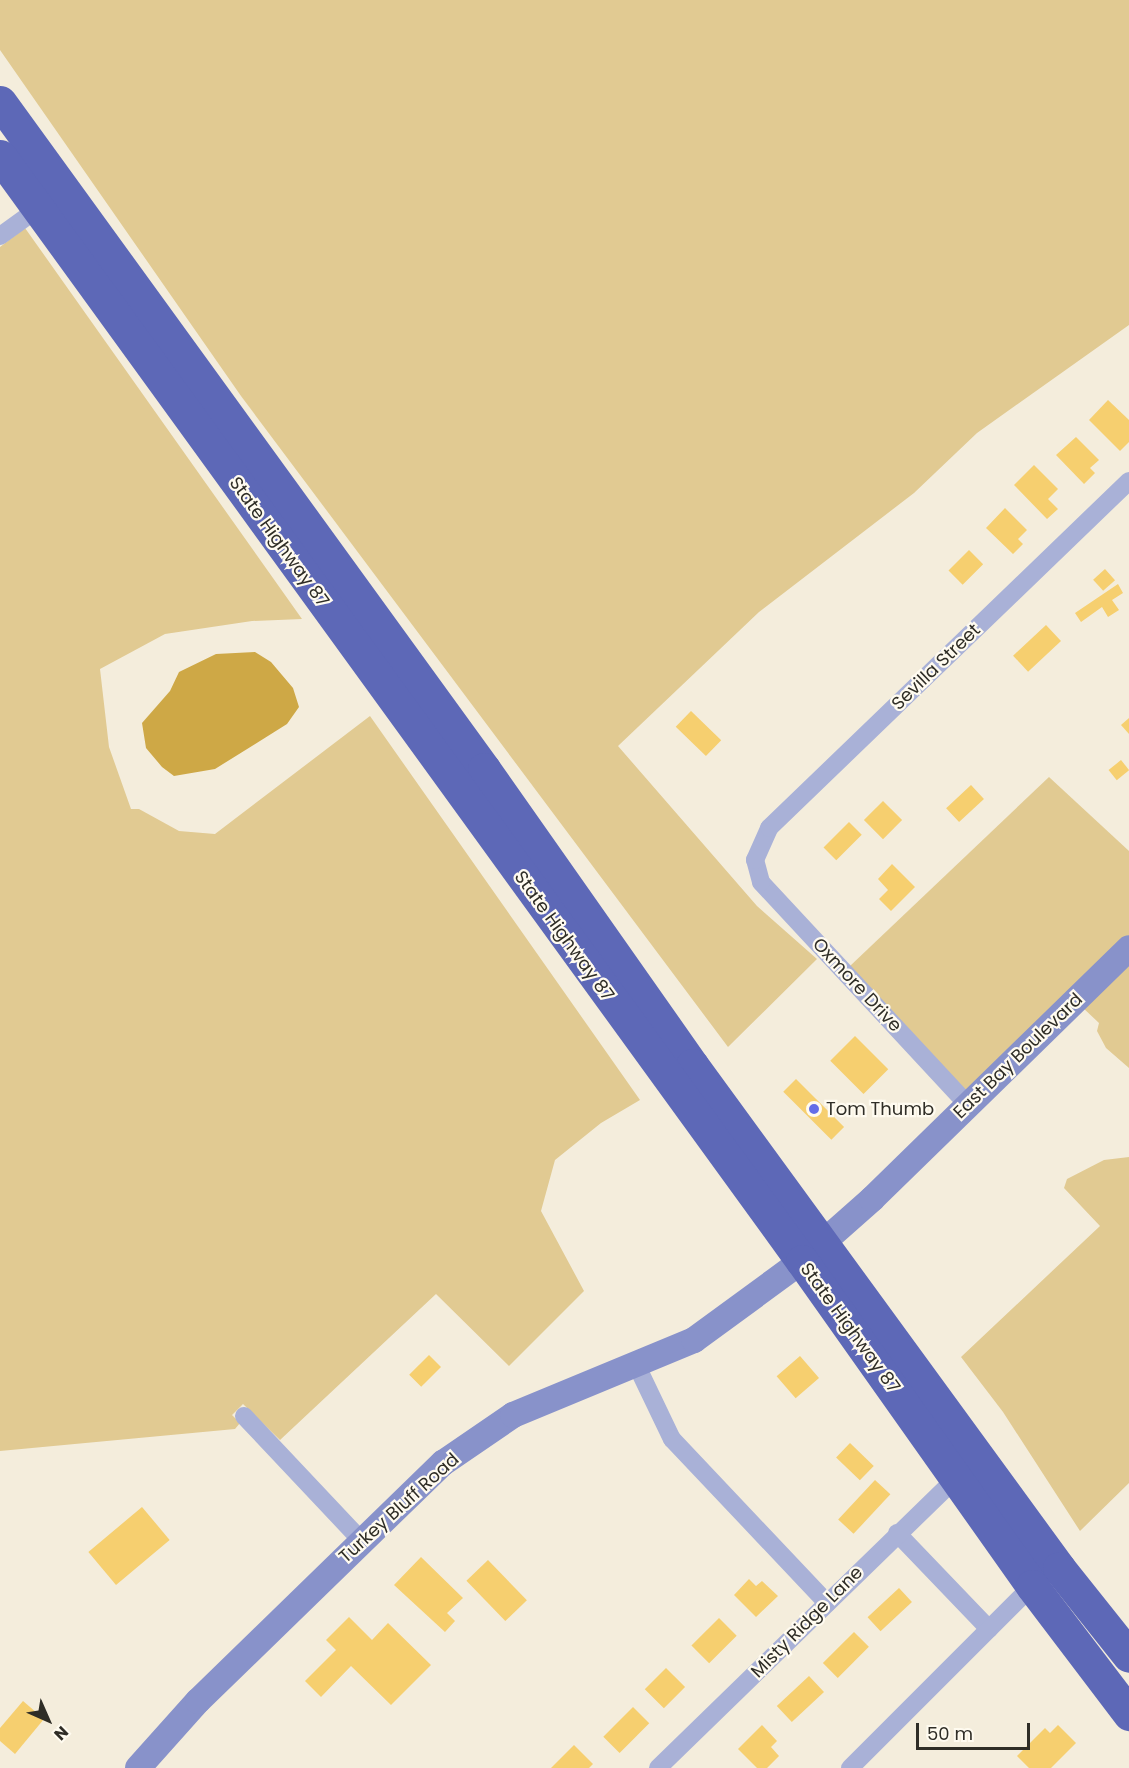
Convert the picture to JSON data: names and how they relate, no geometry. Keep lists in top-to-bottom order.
{
  "streets": {
    "highway": ["State Highway 87"],
    "street": [
      "Sevilla Street",
      "Oxmore Drive",
      "East Bay Boulevard",
      "Turkey Bluff Road",
      "Misty Ridge Lane"
    ]
  },
  "crossings": [
    ["State Highway 87", "East Bay Boulevard"],
    ["State Highway 87", "Turkey Bluff Road"],
    ["State Highway 87", "Misty Ridge Lane"],
    ["Sevilla Street", "Oxmore Drive"],
    ["Oxmore Drive", "East Bay Boulevard"],
    ["East Bay Boulevard", "Turkey Bluff Road"]
  ],
  "places": ["Tom Thumb"],
  "scale_bar": "50 m",
  "north": "bottom right"
}
